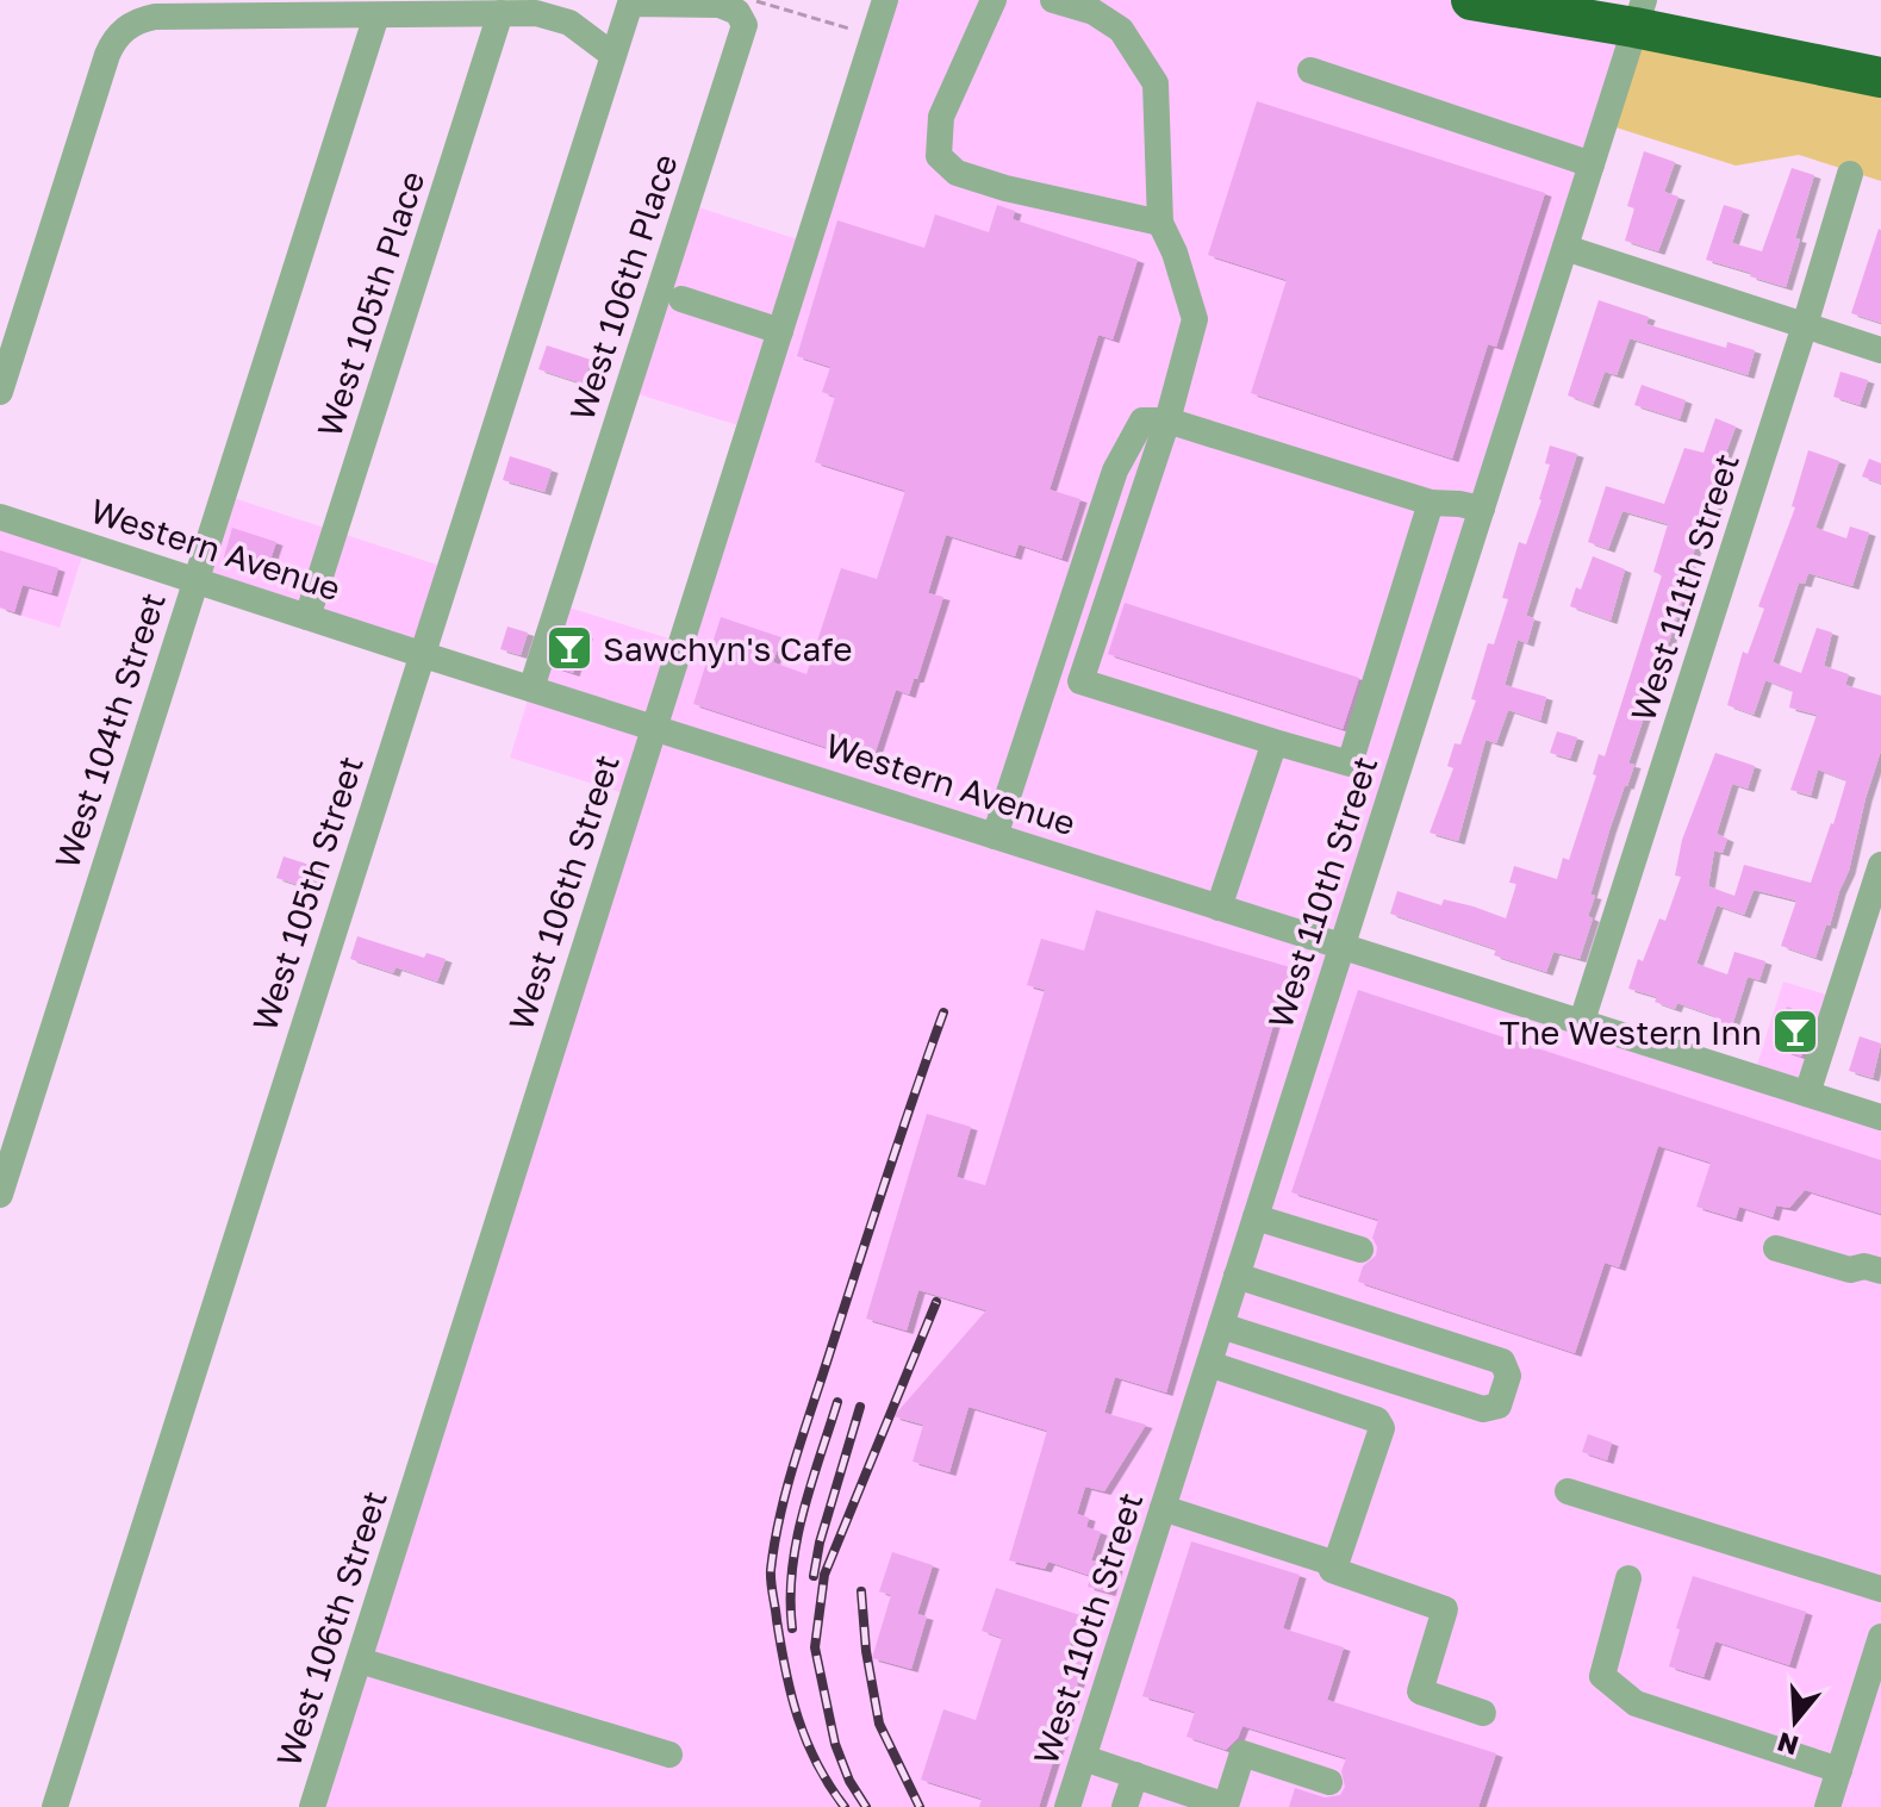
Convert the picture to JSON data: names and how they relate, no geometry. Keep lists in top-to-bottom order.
{
  "streets": {
    "street": [
      "West 106th Place",
      "West 105th Place",
      "Western Avenue",
      "West 111th Street",
      "West 104th Street",
      "West 106th Street",
      "West 110th Street",
      "West 105th Street"
    ]
  },
  "crossings": [
    ["West 106th Place", "Western Avenue"],
    ["West 106th Place", "West 105th Street"],
    ["West 105th Place", "Western Avenue"],
    ["Western Avenue", "West 111th Street"],
    ["Western Avenue", "West 104th Street"],
    ["Western Avenue", "West 106th Street"],
    ["Western Avenue", "West 110th Street"],
    ["Western Avenue", "West 105th Street"]
  ],
  "places": {
    "bar": ["Sawchyn's Cafe", "The Western Inn"]
  },
  "north": "bottom"
}
